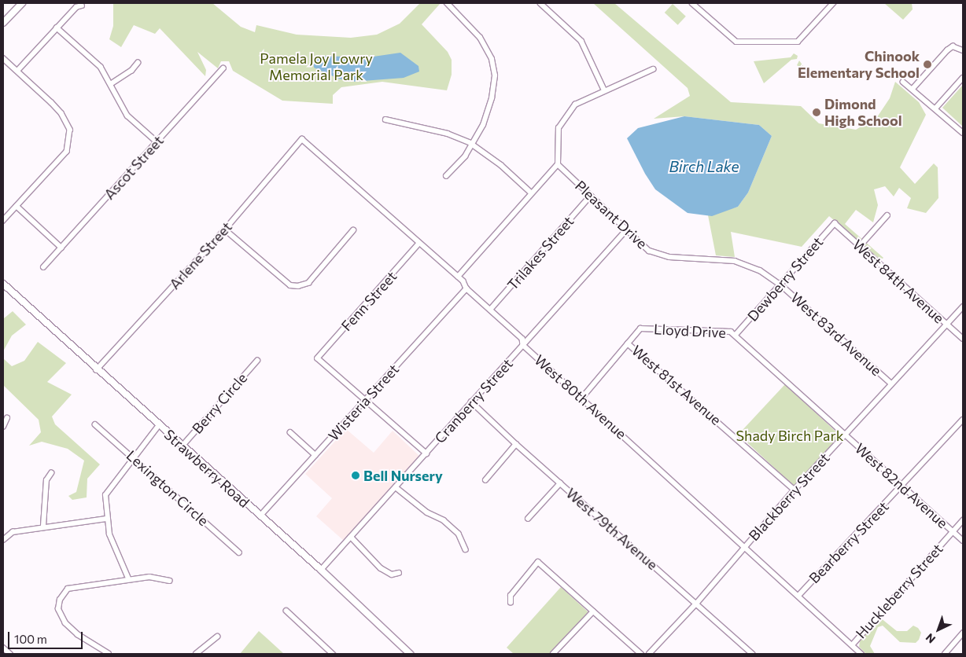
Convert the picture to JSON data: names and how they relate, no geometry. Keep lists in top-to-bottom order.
{
  "streets": {
    "street": [
      "Ascot Street",
      "Pleasant Drive",
      "Trilakes Street",
      "Arlene Street",
      "Dewberry Street",
      "West 84th Avenue",
      "Fenn Street",
      "Lloyd Drive",
      "West 83rd Avenue",
      "West 81st Avenue",
      "West 80th Avenue",
      "Cranberry Street",
      "Wisteria Street",
      "Berry Circle",
      "Strawberry Road",
      "West 82nd Avenue",
      "Lexington Circle",
      "Blackberry Street",
      "West 79th Avenue",
      "Bearberry Street",
      "Huckleberry Street"
    ]
  },
  "crossings": [
    ["Pleasant Drive", "Trilakes Street"],
    ["Pleasant Drive", "Dewberry Street"],
    ["Pleasant Drive", "West 83rd Avenue"],
    ["Pleasant Drive", "Cranberry Street"],
    ["Trilakes Street", "West 80th Avenue"],
    ["Arlene Street", "West 80th Avenue"],
    ["Arlene Street", "Strawberry Road"],
    ["Dewberry Street", "West 84th Avenue"],
    ["Dewberry Street", "Lloyd Drive"],
    ["Dewberry Street", "West 83rd Avenue"],
    ["Dewberry Street", "West 82nd Avenue"],
    ["West 84th Avenue", "Blackberry Street"],
    ["Fenn Street", "West 80th Avenue"],
    ["Fenn Street", "Wisteria Street"],
    ["Lloyd Drive", "West 81st Avenue"],
    ["Lloyd Drive", "West 80th Avenue"],
    ["Lloyd Drive", "West 82nd Avenue"],
    ["West 83rd Avenue", "Blackberry Street"],
    ["West 81st Avenue", "Blackberry Street"],
    ["West 80th Avenue", "Cranberry Street"],
    ["West 80th Avenue", "Wisteria Street"],
    ["West 80th Avenue", "Blackberry Street"],
    ["West 80th Avenue", "Bearberry Street"],
    ["West 80th Avenue", "Huckleberry Street"],
    ["Cranberry Street", "Strawberry Road"],
    ["Cranberry Street", "West 79th Avenue"],
    ["Wisteria Street", "Strawberry Road"],
    ["Berry Circle", "Strawberry Road"],
    ["West 82nd Avenue", "Blackberry Street"],
    ["West 82nd Avenue", "Bearberry Street"],
    ["West 82nd Avenue", "Huckleberry Street"],
    ["Blackberry Street", "West 79th Avenue"]
  ],
  "water": ["Birch Lake"],
  "parks": ["Pamela Joy Lowry Memorial Park", "Shady Birch Park"],
  "places": ["Chinook Elementary School", "Dimond High School", "Bell Nursery"],
  "scale_bar": "100 m",
  "north": "bottom left"
}
